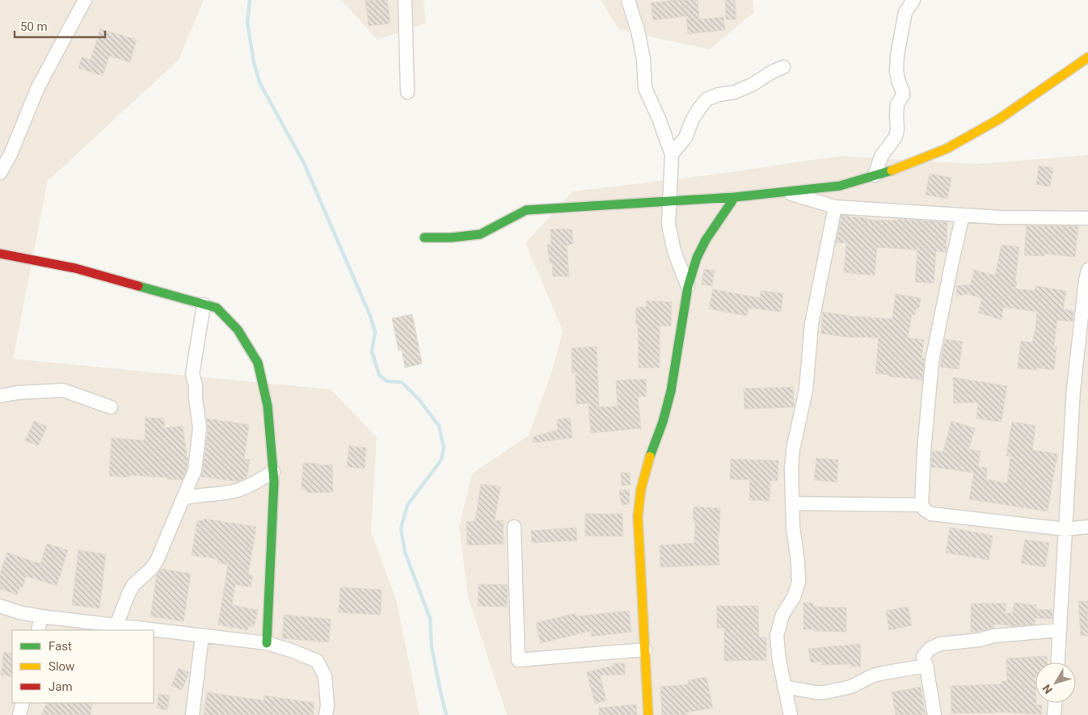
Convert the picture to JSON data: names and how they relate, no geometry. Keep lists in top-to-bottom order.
{
  "legend": ["Fast", "Slow", "Jam"],
  "scale_bar": "50 m",
  "north": "bottom left"
}
